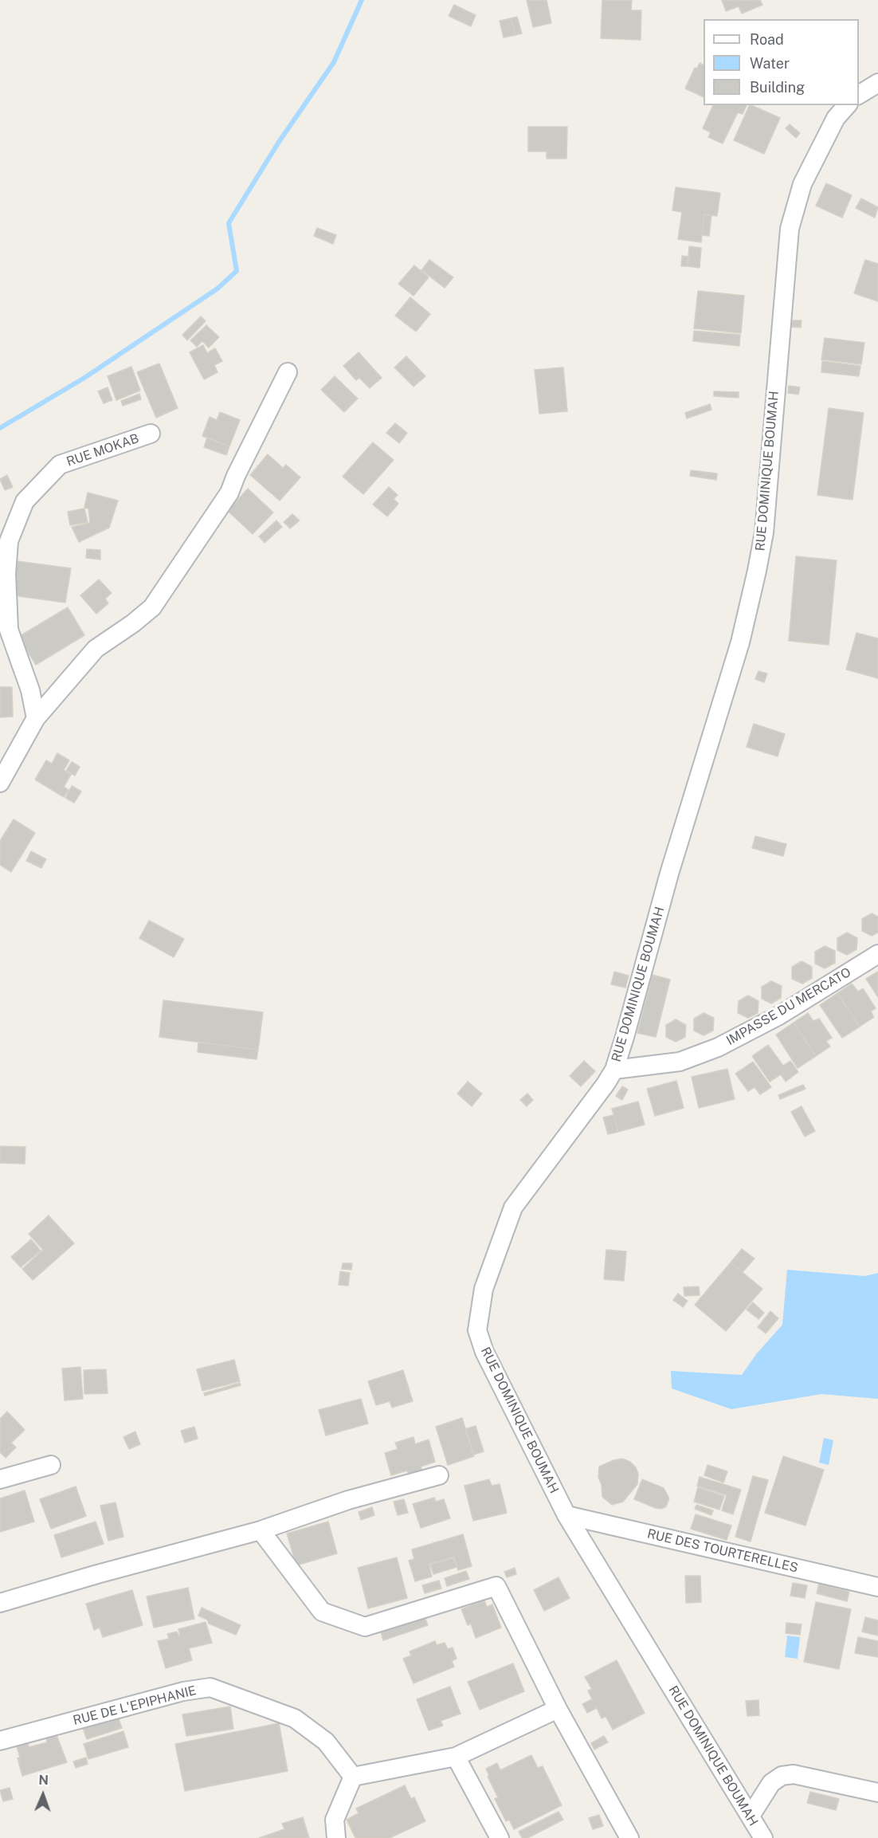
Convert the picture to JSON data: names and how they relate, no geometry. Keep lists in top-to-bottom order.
{
  "streets": {
    "street": [
      "RUE MOKAB",
      "RUE DOMINIQUE BOUMAH",
      "IMPASSE DU MERCATO",
      "RUE DES TOURTERELLES",
      "RUE DE L'EPIPHANIE"
    ]
  },
  "crossings": [
    ["RUE DOMINIQUE BOUMAH", "IMPASSE DU MERCATO"],
    ["RUE DOMINIQUE BOUMAH", "RUE DES TOURTERELLES"]
  ],
  "legend": ["Road", "Water", "Building"],
  "north": "top"
}
